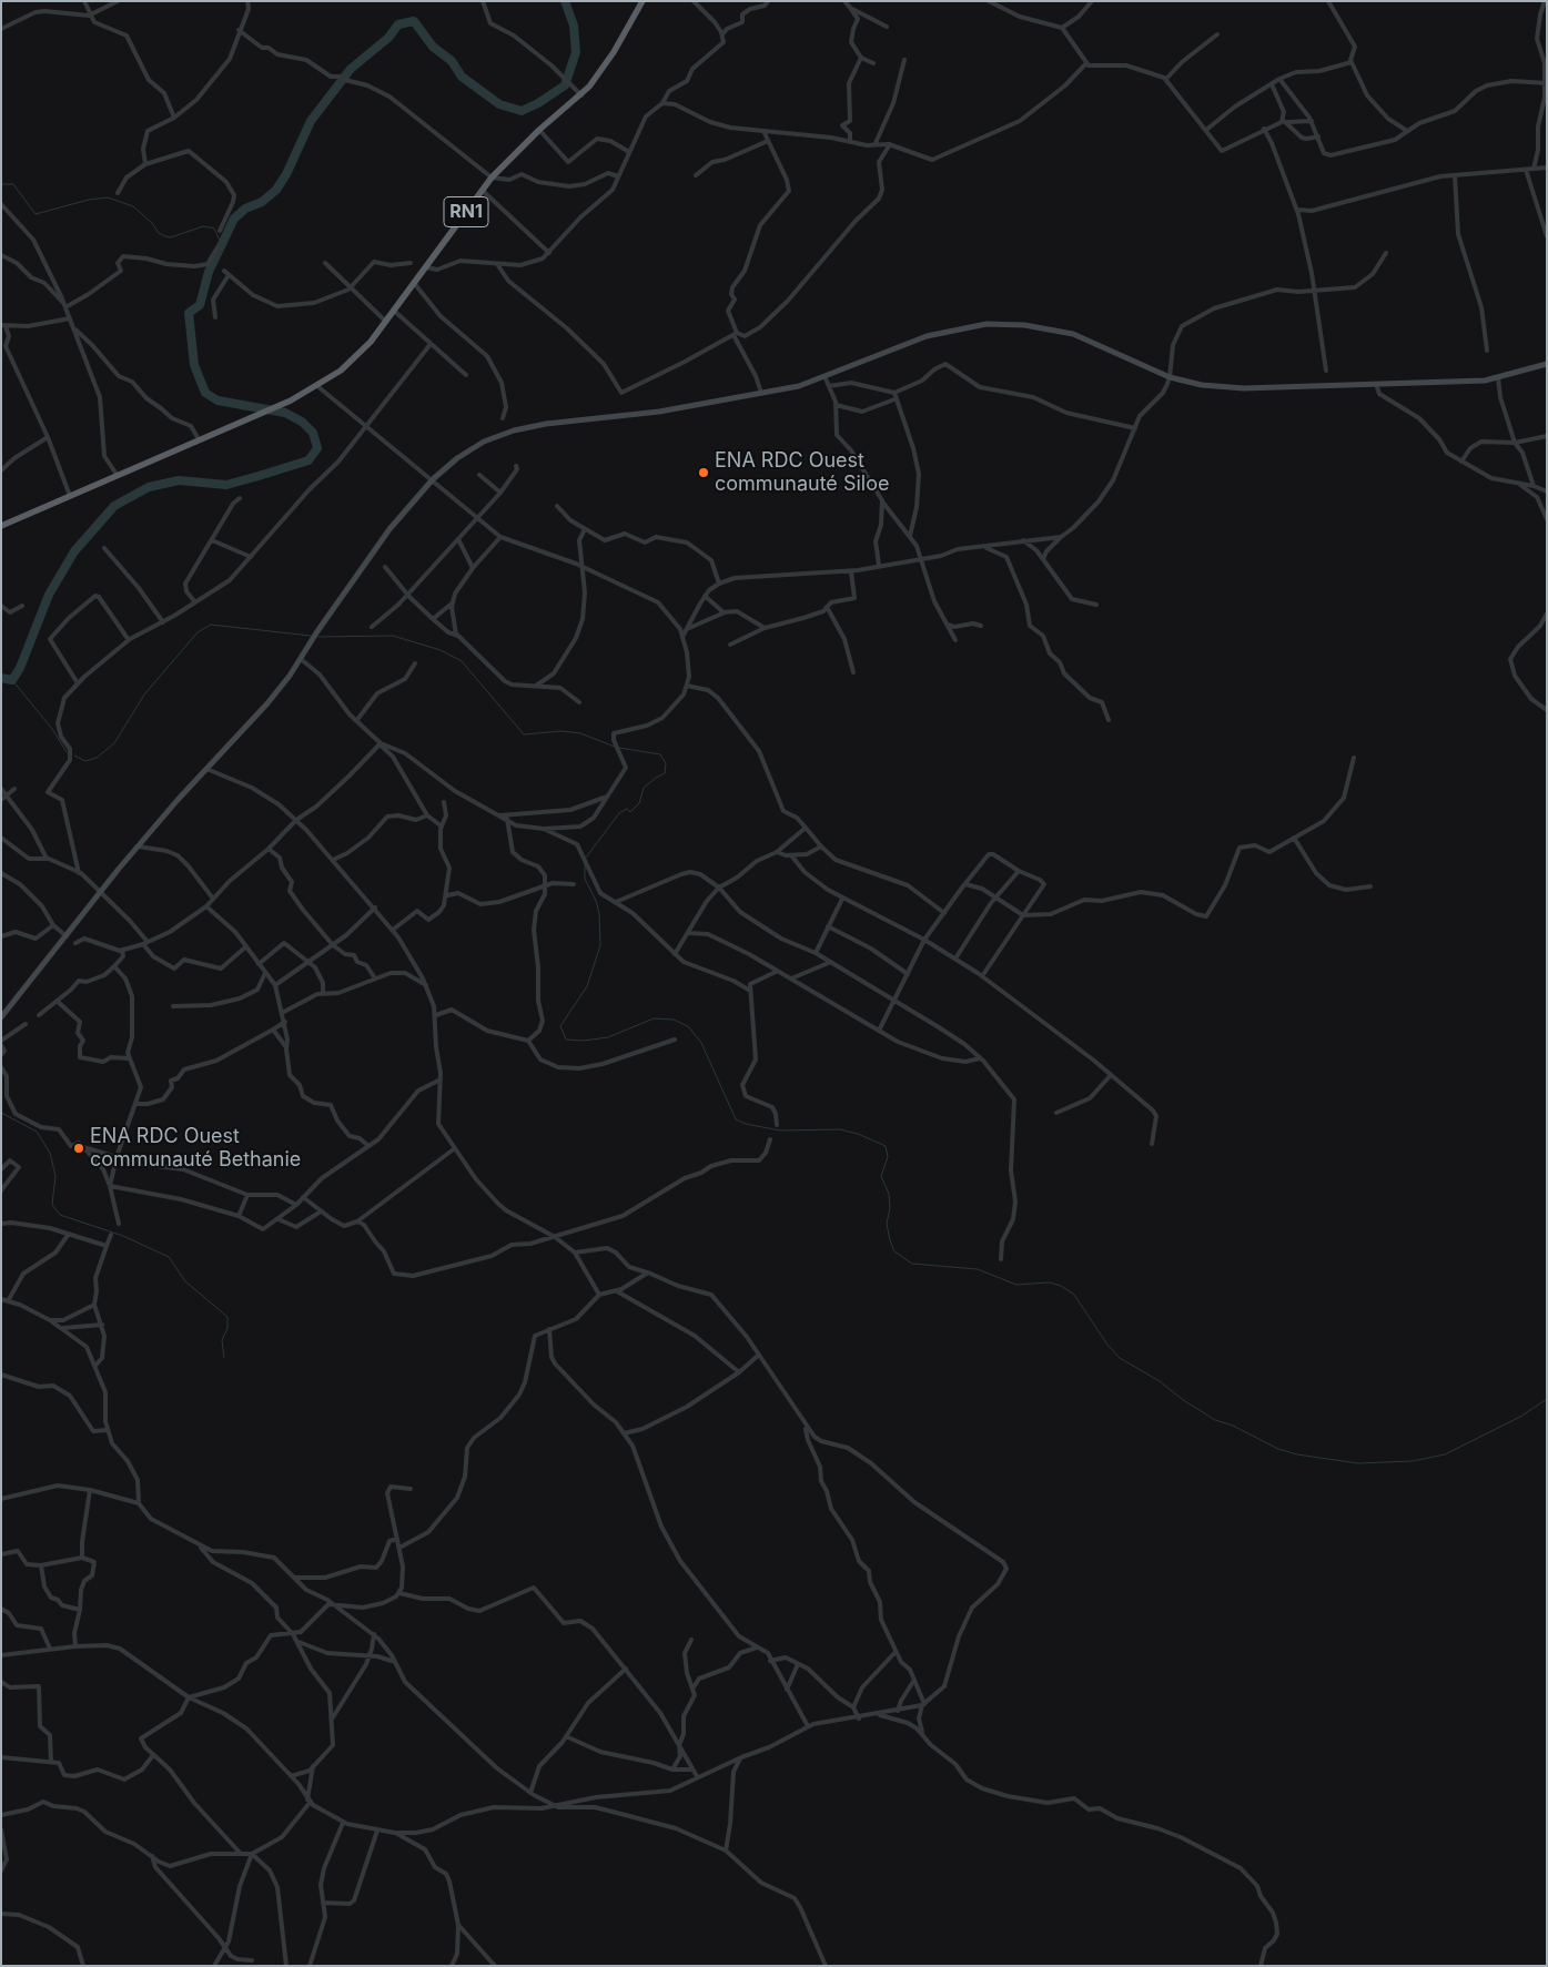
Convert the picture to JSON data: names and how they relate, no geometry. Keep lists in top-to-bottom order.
{
  "streets": {
    "highway": ["RN1"]
  },
  "places": ["ENA RDC Ouest communauté Siloe", "ENA RDC Ouest communauté Bethanie"]
}
